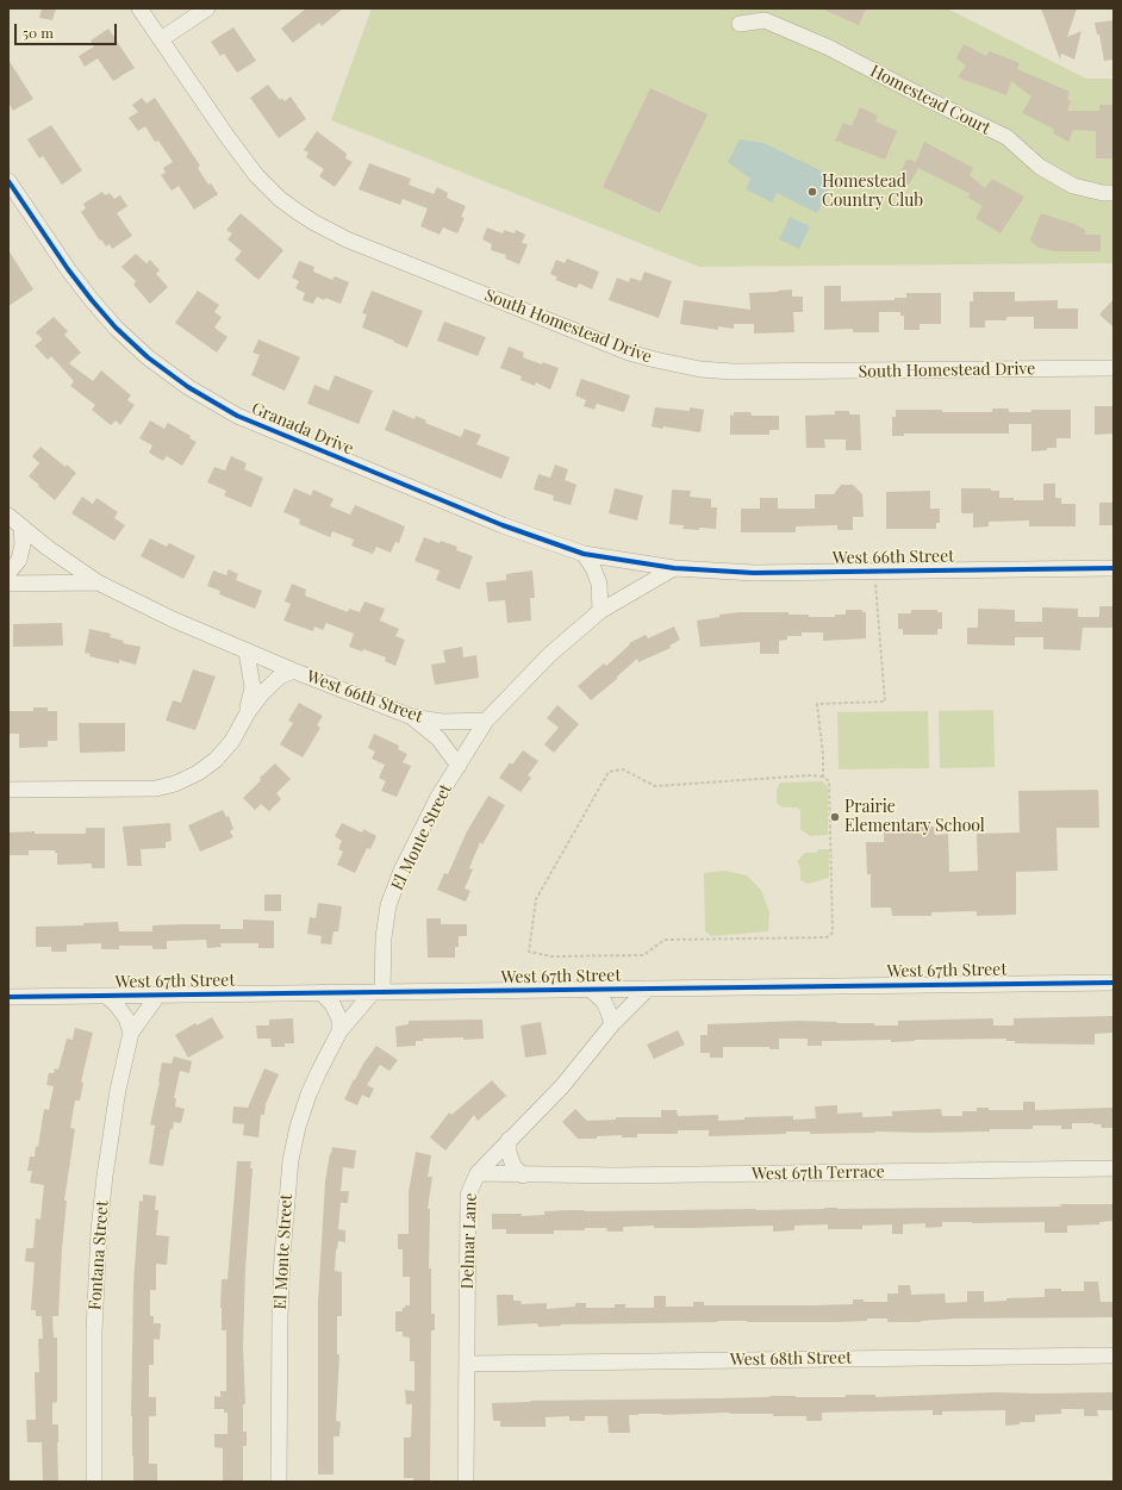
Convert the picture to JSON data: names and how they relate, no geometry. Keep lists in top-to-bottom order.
{
  "streets": {
    "street": [
      "Homestead Court",
      "South Homestead Drive",
      "Granada Drive",
      "West 66th Street",
      "El Monte Street",
      "West 67th Street",
      "West 67th Terrace",
      "Delmar Lane",
      "Fontana Street",
      "West 68th Street"
    ]
  },
  "crossings": [
    ["Granada Drive", "West 66th Street"],
    ["West 66th Street", "El Monte Street"],
    ["El Monte Street", "West 67th Street"],
    ["West 67th Street", "Delmar Lane"],
    ["West 67th Street", "Fontana Street"],
    ["West 67th Terrace", "Delmar Lane"],
    ["Delmar Lane", "West 68th Street"]
  ],
  "places": ["Homestead Country Club", "Prairie Elementary School"],
  "scale_bar": "50 m"
}
